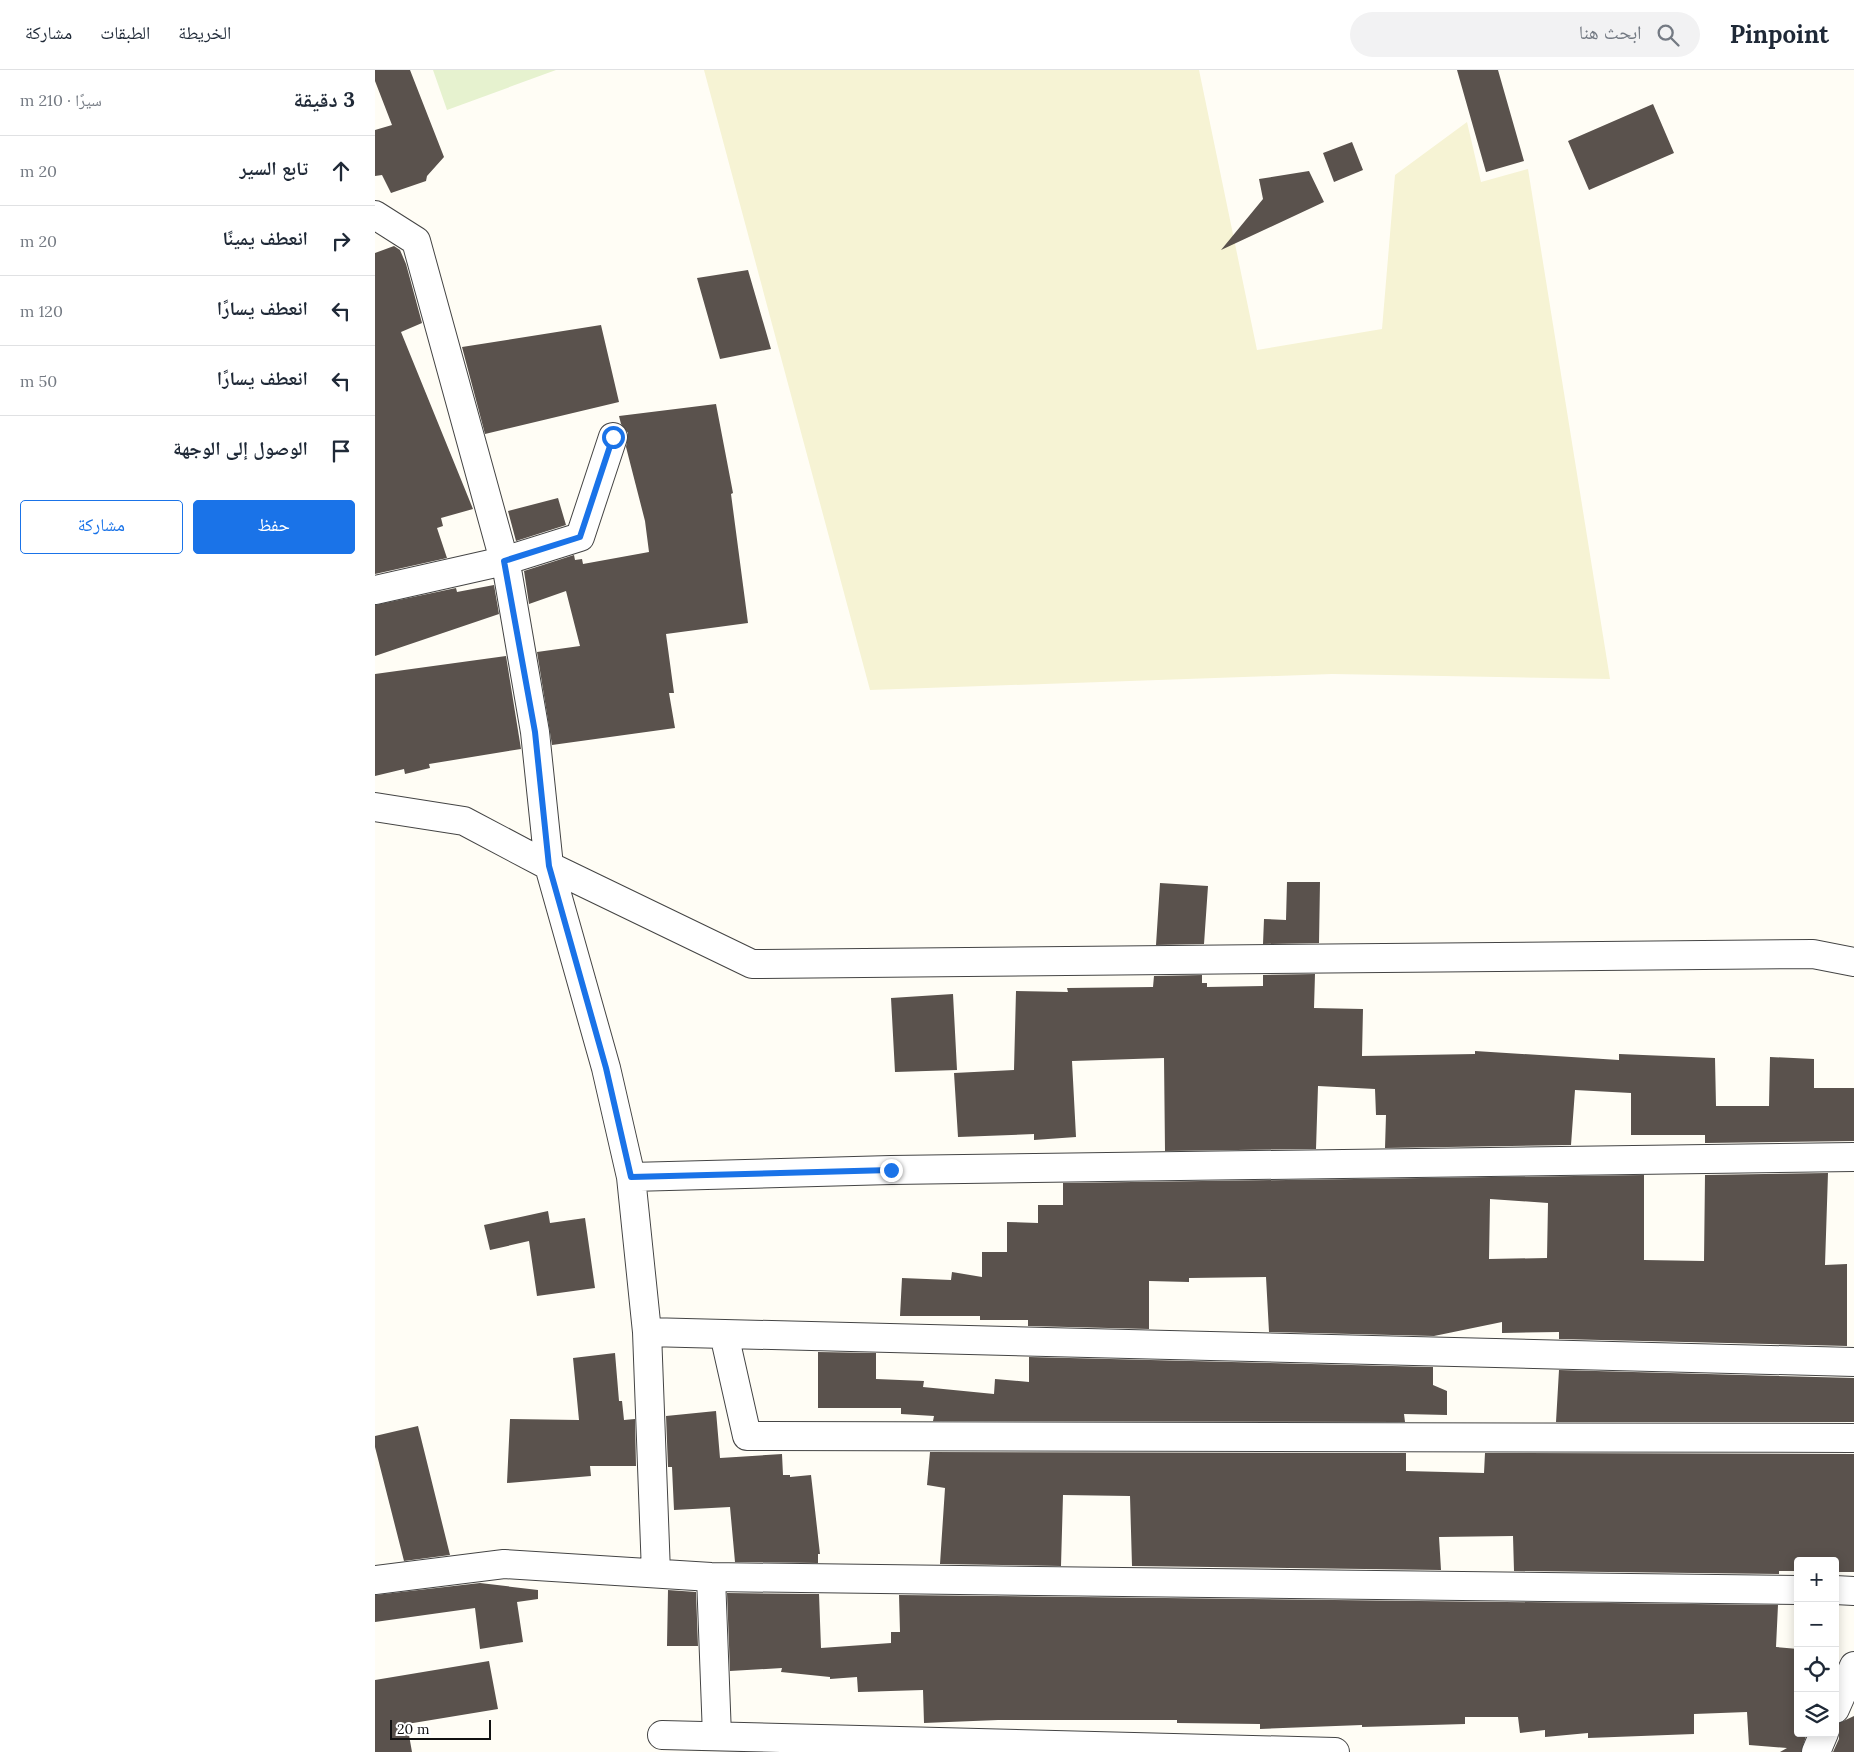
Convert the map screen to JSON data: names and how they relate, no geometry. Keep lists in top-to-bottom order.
{
  "scale_bar": "20 m",
  "page": {
    "header": "Pinpoint",
    "search": "ابحث هنا",
    "nav": ["الخريطة", "الطبقات", "مشاركة"],
    "heading": ["3 دقيقة", "سيرًا · 210 m"],
    "list": [
      ["تابع السير", "20 m"],
      ["انعطف يمينًا", "20 m"],
      ["انعطف يسارًا", "120 m"],
      ["انعطف يسارًا", "50 m"],
      "الوصول إلى الوجهة"
    ],
    "buttons": ["حفظ", "مشاركة"],
    "map_buttons": ["+", "−"],
    "scale": "20 m"
  }
}
